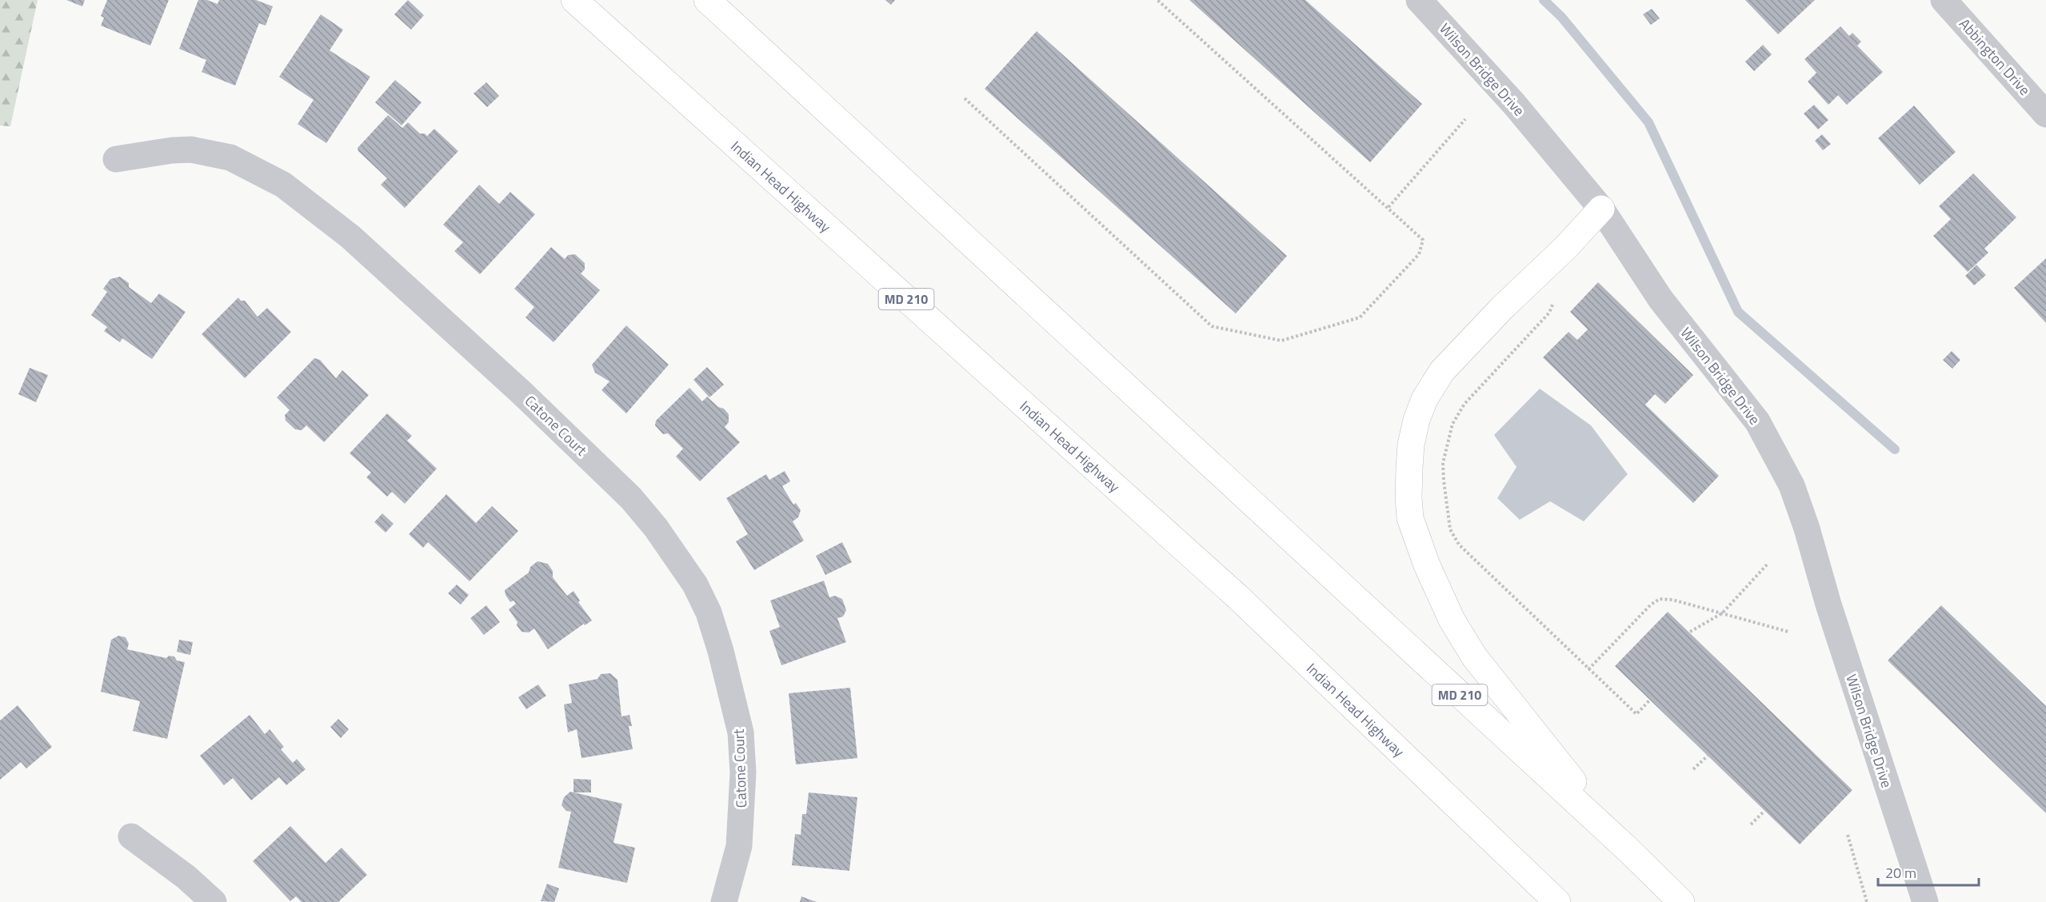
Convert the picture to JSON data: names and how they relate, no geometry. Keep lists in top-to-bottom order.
{
  "streets": {
    "highway": ["Indian Head Highway", "MD 210"],
    "street": ["Abbington Drive", "Wilson Bridge Drive", "Catone Court"]
  },
  "scale_bar": "20 m"
}
